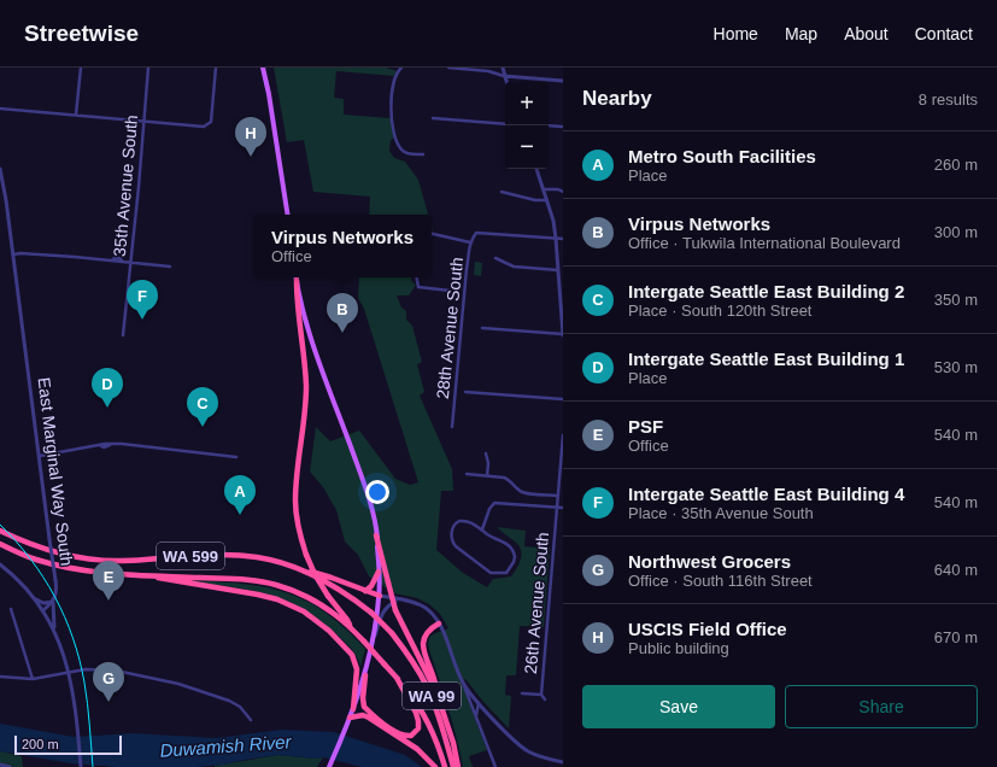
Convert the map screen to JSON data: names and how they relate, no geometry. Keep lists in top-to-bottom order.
{
  "streets": {
    "highway": ["WA 599", "WA 99"],
    "street": [
      "35th Avenue South",
      "28th Avenue South",
      "East Marginal Way South",
      "26th Avenue South"
    ]
  },
  "crossings": [
    ["WA 599", "WA 99"]
  ],
  "water": ["Duwamish River"],
  "scale_bar": "200 m",
  "page": {
    "header": "Streetwise",
    "nav": [
      "Home",
      "Map",
      "About",
      "Contact"
    ],
    "heading": ["Nearby", "8 results"],
    "map_buttons": ["+", "−"],
    "pins": [
      "H",
      "F",
      "B",
      "D",
      "C",
      "A",
      "E",
      "G"
    ],
    "list": [
      {
        "mark": "A",
        "name": "Metro South Facilities",
        "note": "Place",
        "value": "260 m"
      },
      {
        "mark": "B",
        "name": "Virpus Networks",
        "note": "Office · Tukwila International Boulevard",
        "value": "300 m"
      },
      {
        "mark": "C",
        "name": "Intergate Seattle East Building 2",
        "note": "Place · South 120th Street",
        "value": "350 m"
      },
      {
        "mark": "D",
        "name": "Intergate Seattle East Building 1",
        "note": "Place",
        "value": "530 m"
      },
      {
        "mark": "E",
        "name": "PSF",
        "note": "Office",
        "value": "540 m"
      },
      {
        "mark": "F",
        "name": "Intergate Seattle East Building 4",
        "note": "Place · 35th Avenue South",
        "value": "540 m"
      },
      {
        "mark": "G",
        "name": "Northwest Grocers",
        "note": "Office · South 116th Street",
        "value": "640 m"
      },
      {
        "mark": "H",
        "name": "USCIS Field Office",
        "note": "Public building",
        "value": "670 m"
      }
    ],
    "popup": ["Virpus Networks", "Office"],
    "buttons": ["Save", "Share"],
    "scale": "200 m"
  }
}
